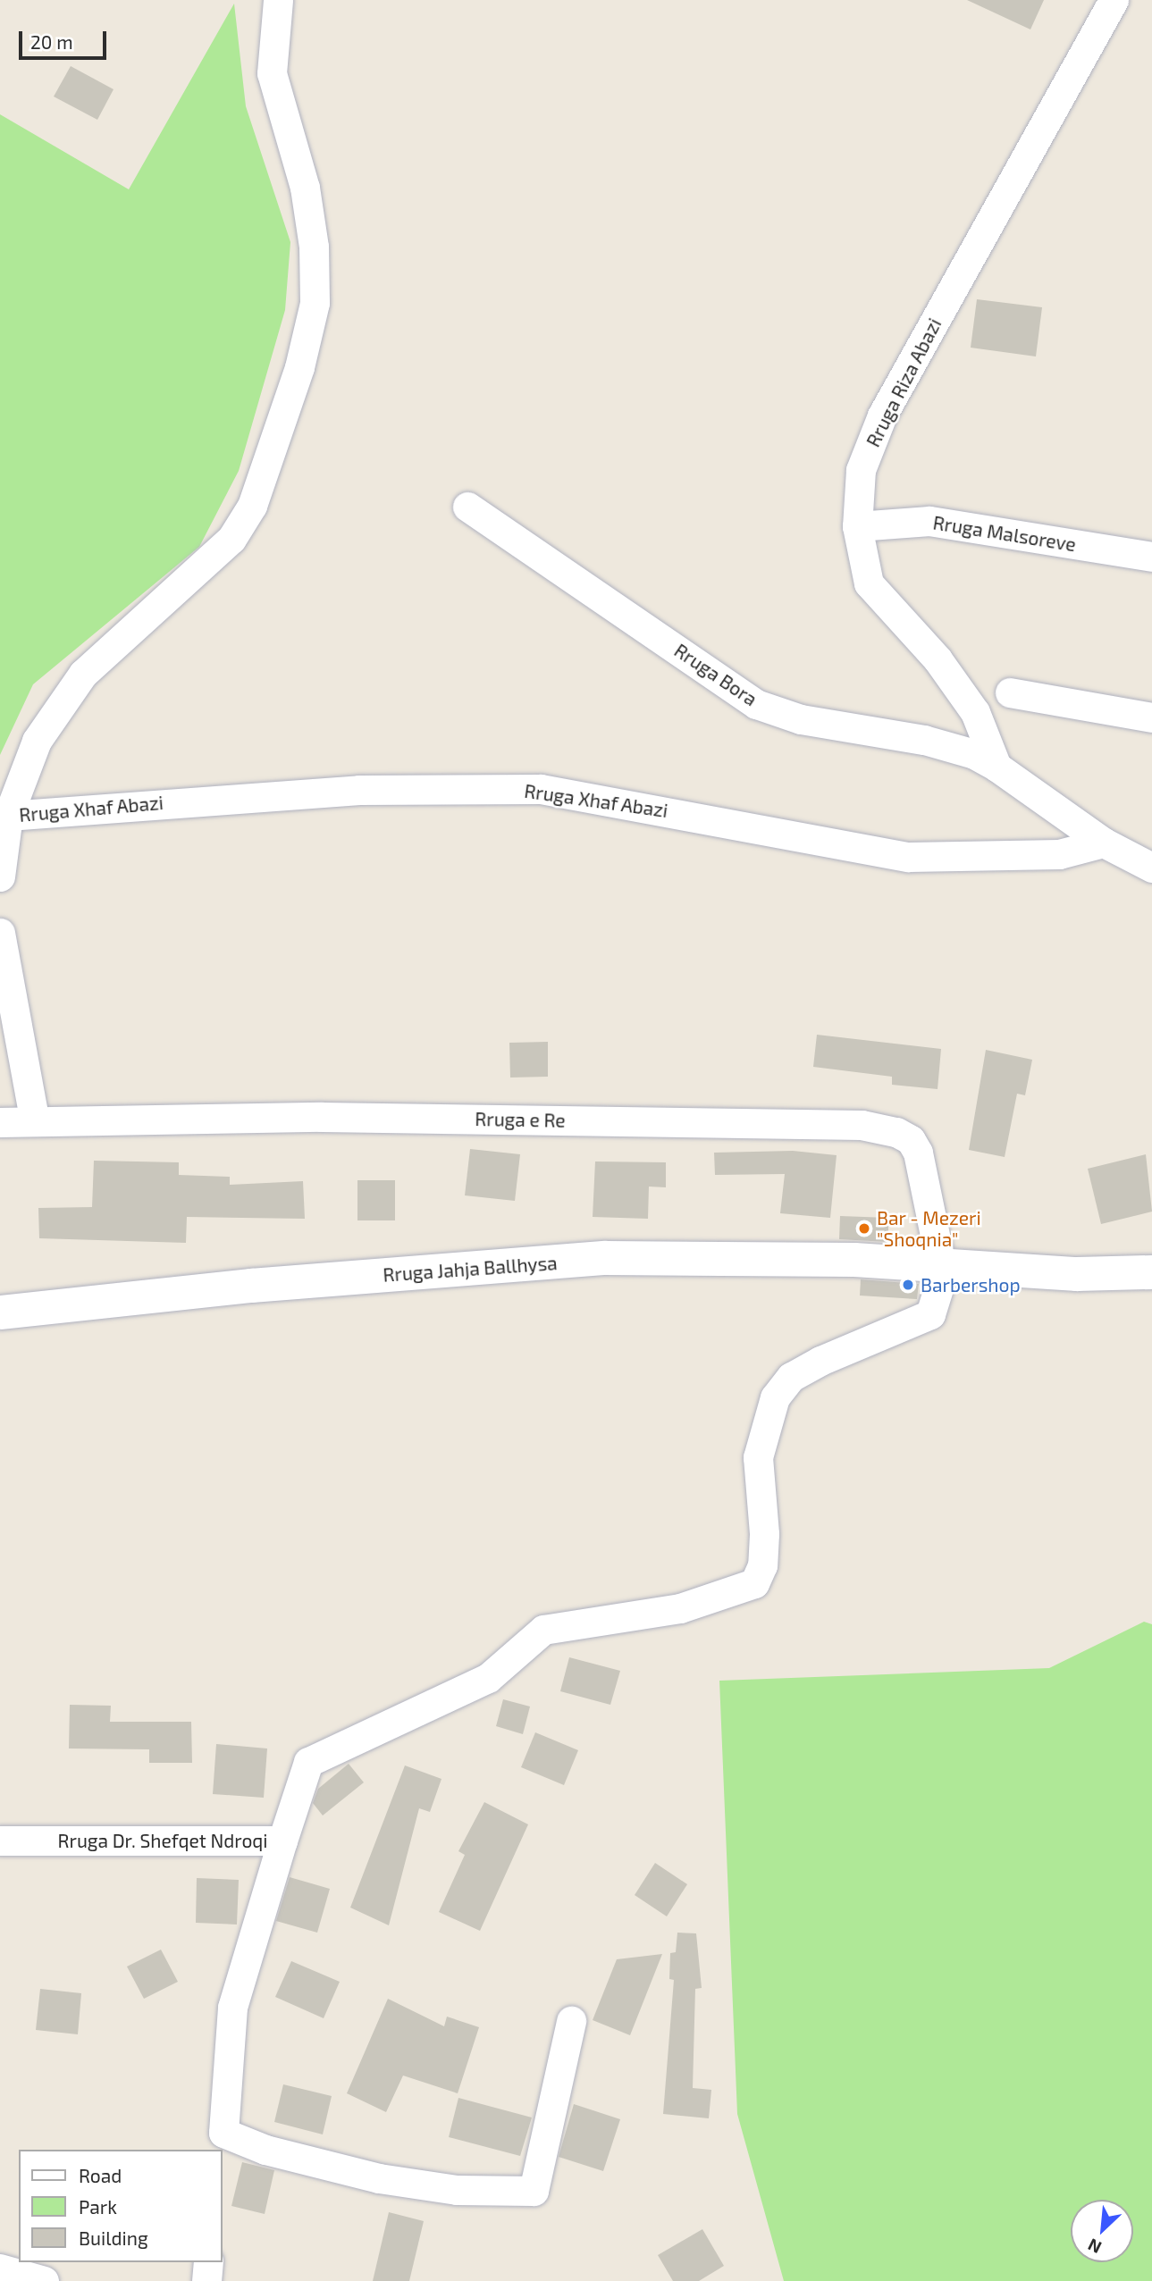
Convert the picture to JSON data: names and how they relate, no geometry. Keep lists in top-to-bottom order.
{
  "streets": {
    "main road": ["Rruga Jahja Ballhysa"],
    "street": [
      "Rruga Riza Abazi",
      "Rruga Malsoreve",
      "Rruga Bora",
      "Rruga Xhaf Abazi",
      "Rruga e Re",
      "Rruga Dr. Shefqet Ndroqi"
    ]
  },
  "crossings": [
    ["Rruga Riza Abazi", "Rruga Malsoreve"],
    ["Rruga Riza Abazi", "Rruga Bora"],
    ["Rruga e Re", "Rruga Jahja Ballhysa"],
    ["Rruga e Re", "Rruga Dr. Shefqet Ndroqi"],
    ["Rruga Jahja Ballhysa", "Rruga Dr. Shefqet Ndroqi"]
  ],
  "places": ["Bar - Mezeri \"Shoqnia\"", "Barbershop"],
  "legend": ["Road", "Park", "Building"],
  "scale_bar": "20 m",
  "north": "bottom left"
}
